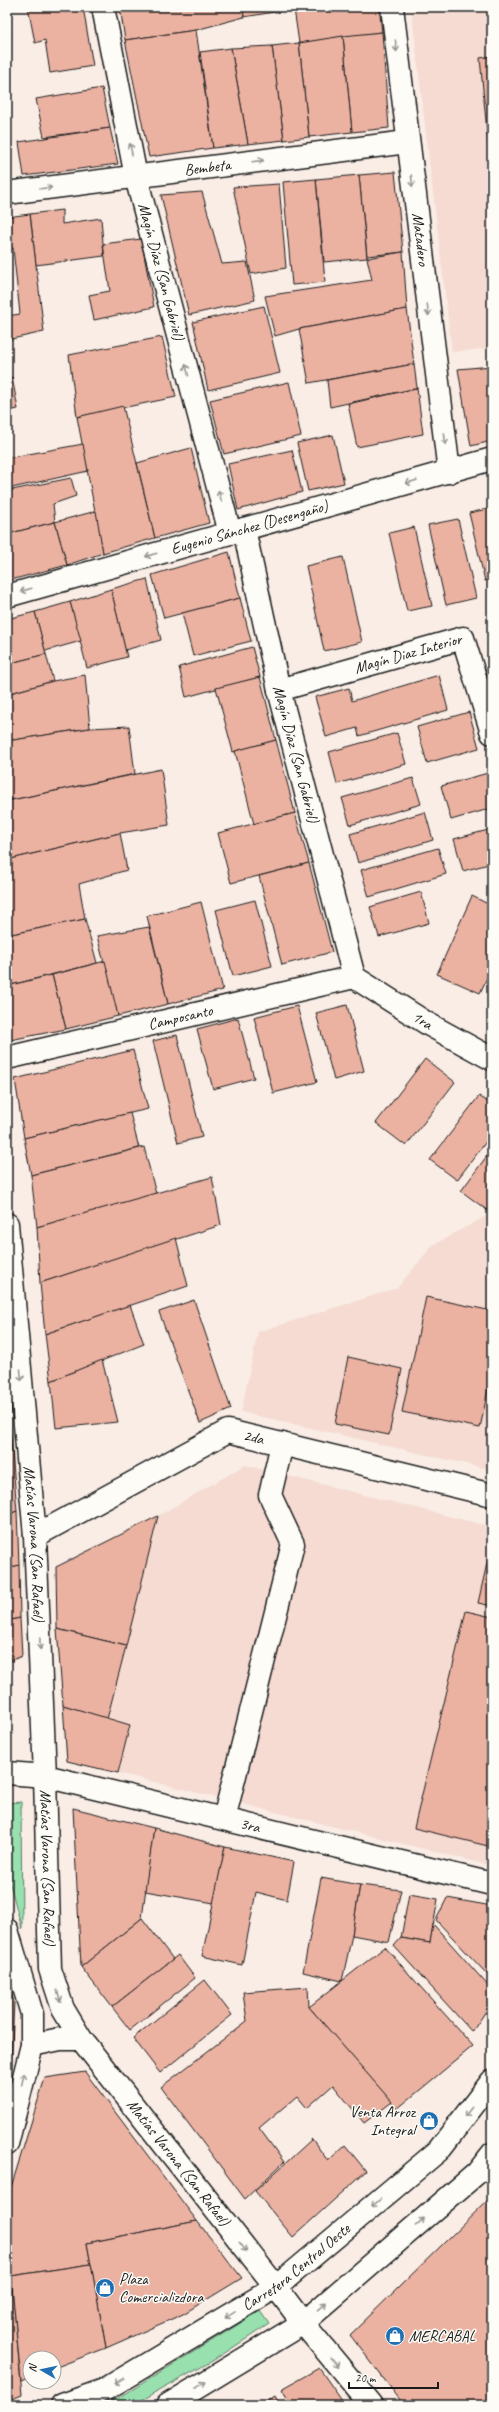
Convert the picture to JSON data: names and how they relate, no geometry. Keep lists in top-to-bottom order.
{
  "streets": {
    "street": [
      "Bembeta",
      "Matadero",
      "Magín Díaz (San Gabriel)",
      "Eugenio Sánchez (Desengaño)",
      "Magín Diaz Interior",
      "Camposanto",
      "1ra",
      "2da",
      "Matías Varona (San Rafael)",
      "3ra",
      "Carretera Central Oeste"
    ]
  },
  "crossings": [
    ["Bembeta", "Matadero"],
    ["Bembeta", "Magín Díaz (San Gabriel)"],
    ["Matadero", "Eugenio Sánchez (Desengaño)"],
    ["Magín Díaz (San Gabriel)", "Eugenio Sánchez (Desengaño)"],
    ["Magín Díaz (San Gabriel)", "Magín Diaz Interior"],
    ["Magín Díaz (San Gabriel)", "Camposanto"],
    ["Magín Díaz (San Gabriel)", "1ra"],
    ["Camposanto", "1ra"],
    ["2da", "Matías Varona (San Rafael)"],
    ["Matías Varona (San Rafael)", "3ra"],
    ["Matías Varona (San Rafael)", "Carretera Central Oeste"]
  ],
  "one_way": [
    "Bembeta",
    "Matadero",
    "Magín Díaz (San Gabriel)",
    "Eugenio Sánchez (Desengaño)",
    "Matías Varona (San Rafael)"
  ],
  "places": {
    "shop": ["Venta Arroz Integral", "Plaza Comercializdora", "MERCABAL"]
  },
  "scale_bar": "20 m",
  "north": "left"
}
